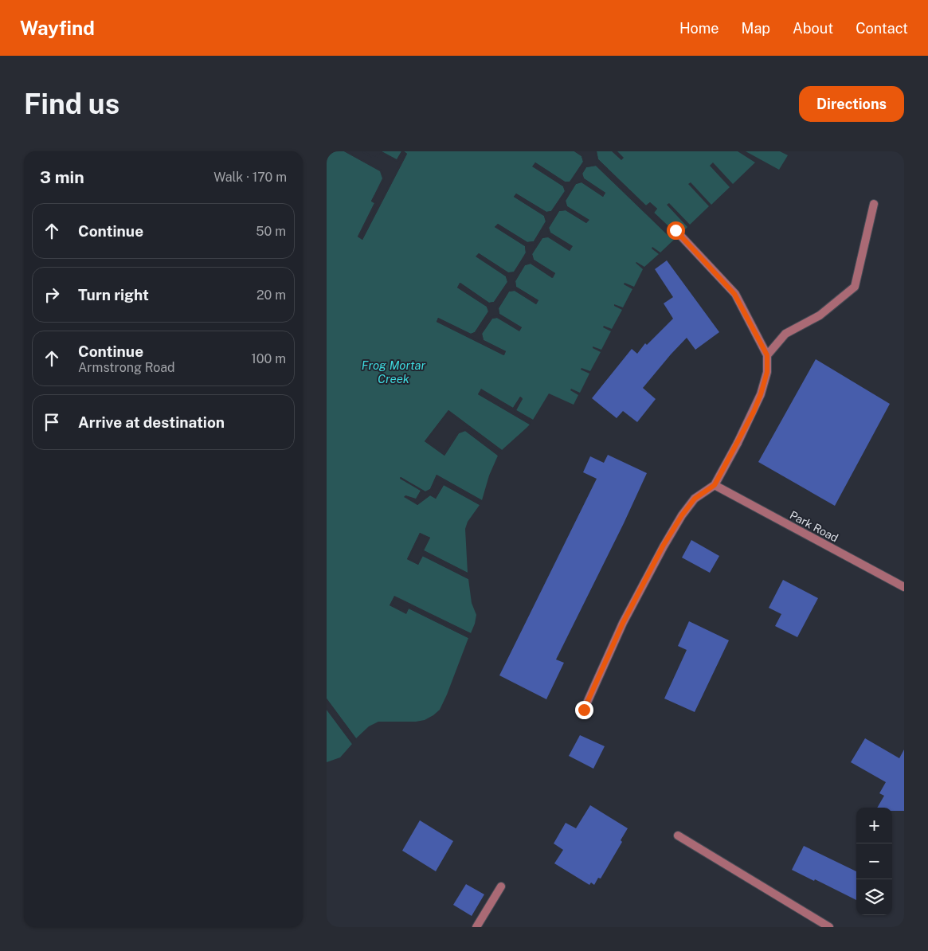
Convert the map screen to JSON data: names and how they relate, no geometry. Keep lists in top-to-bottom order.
{
  "streets": {
    "street": ["Park Road"]
  },
  "water": ["Frog Mortar Creek"],
  "page": {
    "header": "Wayfind",
    "nav": [
      "Home",
      "Map",
      "About",
      "Contact"
    ],
    "buttons": "Directions",
    "title": "Find us",
    "heading": ["3 min", "Walk · 170 m"],
    "list": [
      ["Continue", "50 m"],
      ["Turn right", "20 m"],
      ["Continue", "Armstrong Road", "100 m"],
      "Arrive at destination"
    ],
    "map_buttons": ["+", "−"]
  }
}
